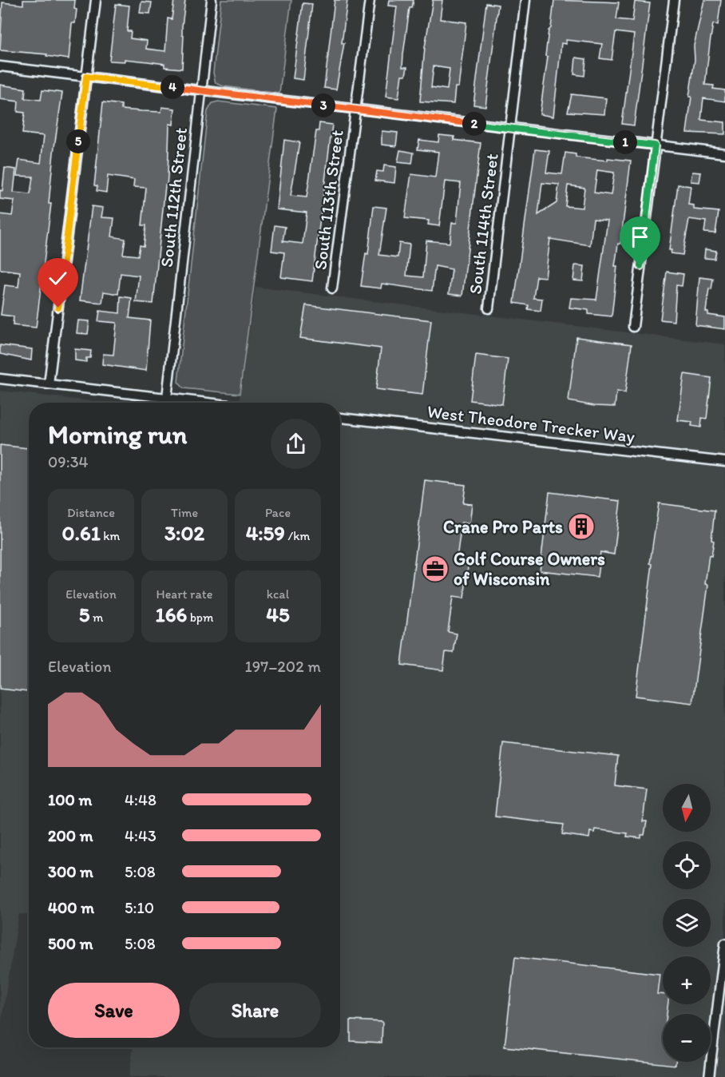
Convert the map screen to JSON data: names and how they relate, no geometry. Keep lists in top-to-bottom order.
{
  "streets": {
    "street": [
      "South 112th Street",
      "South 113th Street",
      "South 114th Street",
      "West Theodore Trecker Way"
    ]
  },
  "places": {
    "building": ["Crane Pro Parts"],
    "office": ["Golf Course Owners of Wisconsin"]
  },
  "north": "bottom",
  "page": {
    "pins": [
      "4",
      "3",
      "2",
      "5",
      "1"
    ],
    "heading": ["Morning run", "09:34"],
    "stats": [
      ["Distance", "0.61 km"],
      ["Time", "3:02"],
      ["Pace", "4:59 /km"],
      ["Elevation", "5 m"],
      ["Heart rate", "166 bpm"],
      ["kcal", "45"]
    ],
    "chart": ["Elevation", "197–202 m"],
    "list": [
      {
        "name": "100 m",
        "note": "4:48"
      },
      {
        "name": "200 m",
        "note": "4:43"
      },
      {
        "name": "300 m",
        "note": "5:08"
      },
      {
        "name": "400 m",
        "note": "5:10"
      },
      {
        "name": "500 m",
        "note": "5:08"
      }
    ],
    "map_buttons": ["+", "−"],
    "buttons": ["Save", "Share"]
  }
}
